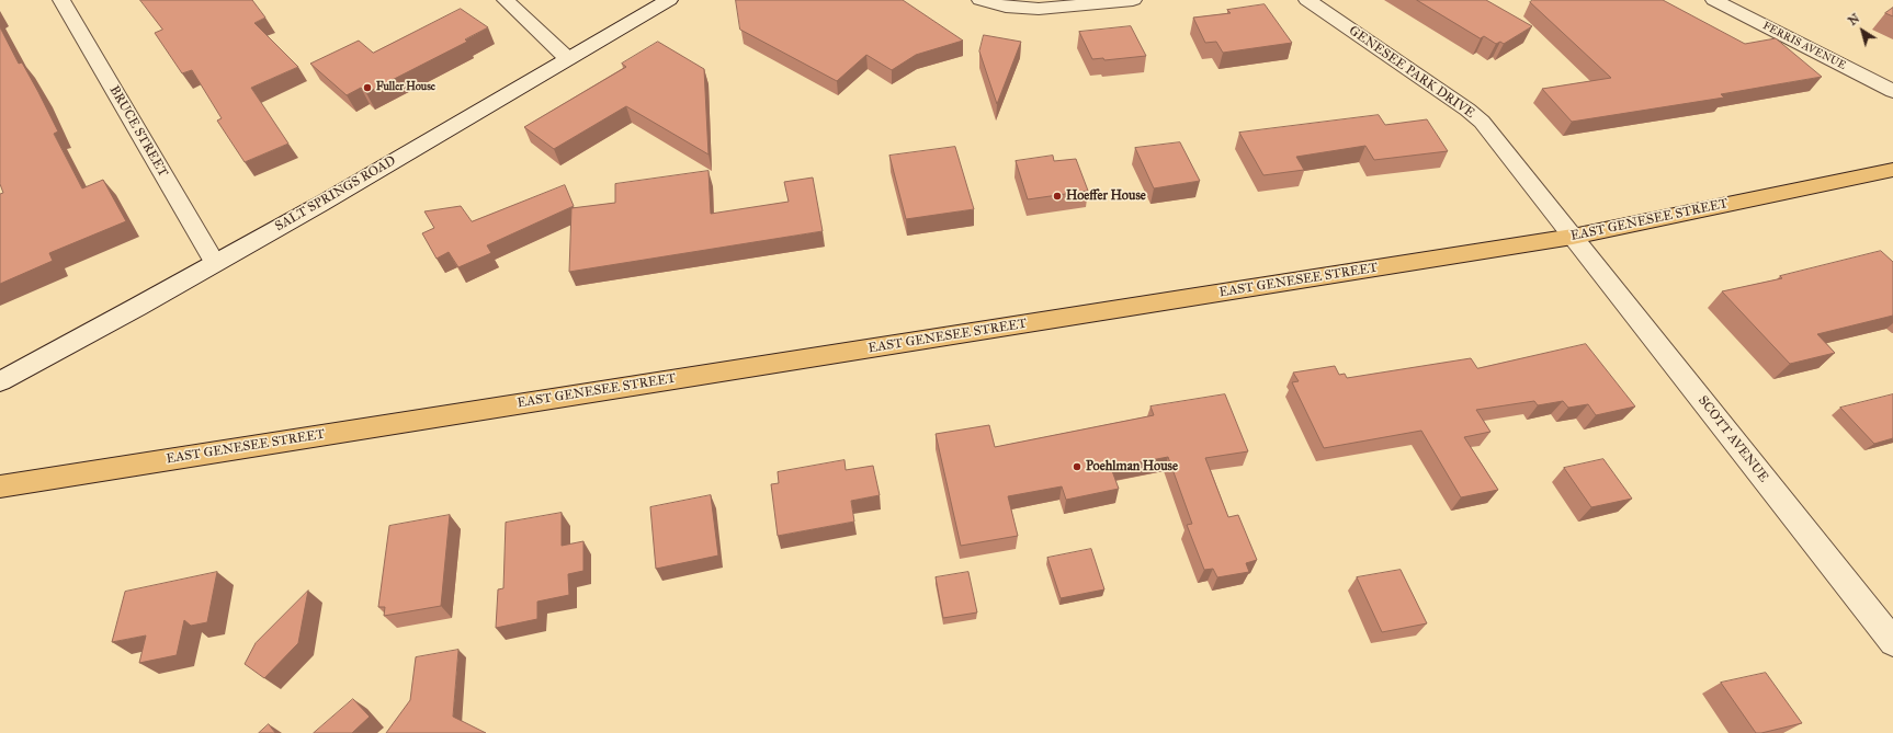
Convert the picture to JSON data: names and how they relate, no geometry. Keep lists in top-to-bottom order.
{
  "streets": {
    "main road": ["EAST GENESEE STREET"],
    "street": [
      "FERRIS AVENUE",
      "GENESEE PARK DRIVE",
      "BRUCE STREET",
      "SALT SPRINGS ROAD",
      "SCOTT AVENUE"
    ]
  },
  "crossings": [
    ["GENESEE PARK DRIVE", "EAST GENESEE STREET"],
    ["GENESEE PARK DRIVE", "SCOTT AVENUE"],
    ["BRUCE STREET", "SALT SPRINGS ROAD"],
    ["EAST GENESEE STREET", "SCOTT AVENUE"]
  ],
  "places": ["Fuller House", "Hoeffer House", "Poehlman House"],
  "north": "top left"
}
